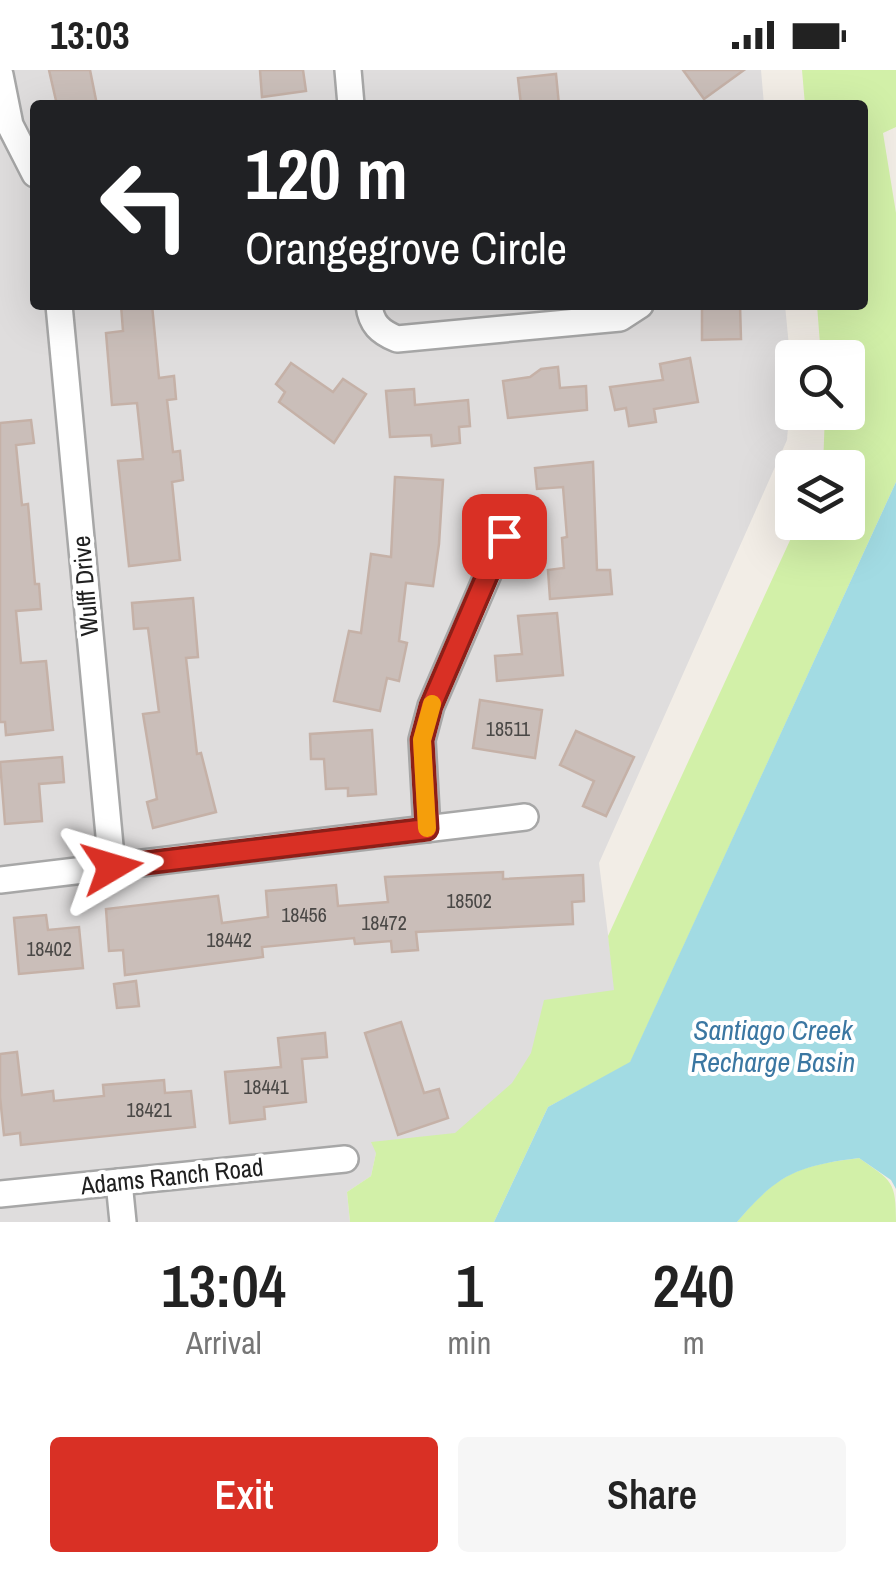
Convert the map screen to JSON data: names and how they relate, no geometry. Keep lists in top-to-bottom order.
{
  "streets": {
    "street": ["Wulff Drive", "Adams Ranch Road"]
  },
  "water": ["Santiago Creek Recharge Basin"],
  "house_numbers": [
    "18511",
    "18502",
    "18456",
    "18472",
    "18442",
    "18402",
    "18441",
    "18421"
  ],
  "page": {
    "status": "13:03",
    "turn": ["120 m", "Orangegrove Circle"],
    "eta": [
      "13:04",
      "Arrival",
      "1",
      "min",
      "240",
      "m"
    ],
    "buttons": ["Exit", "Share"]
  }
}
